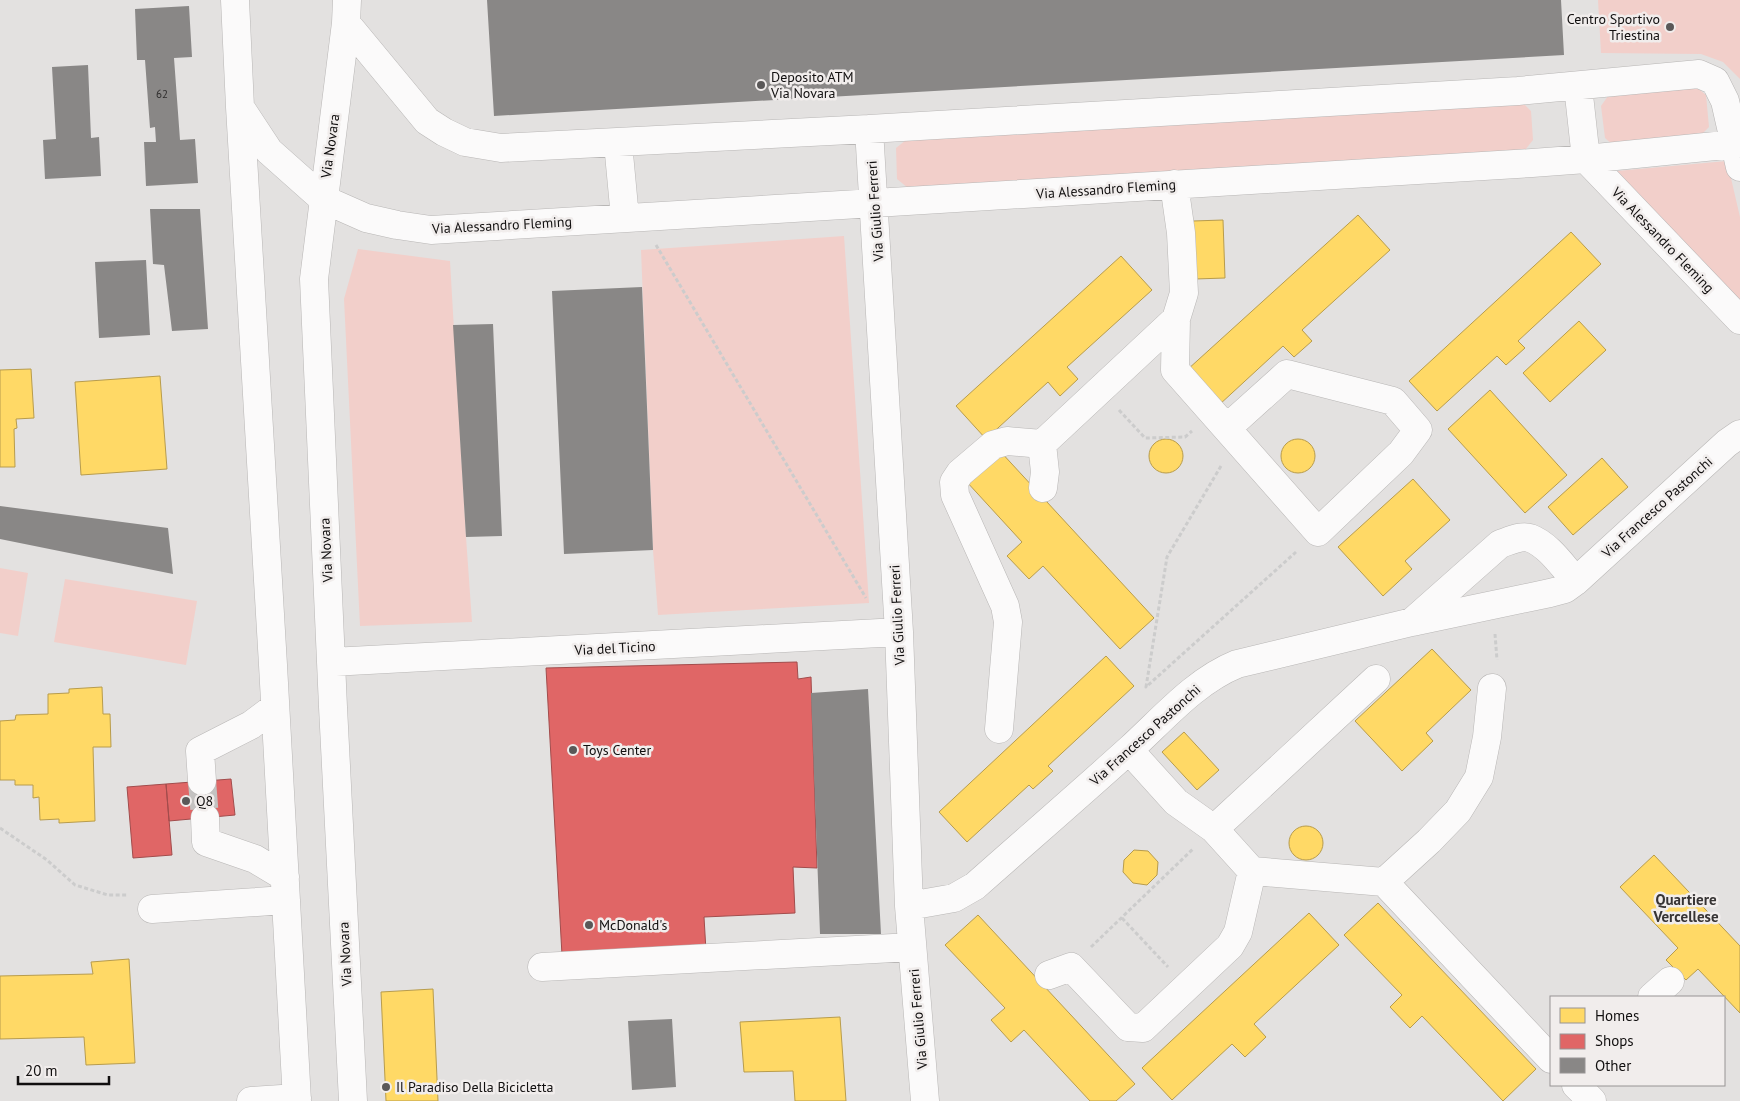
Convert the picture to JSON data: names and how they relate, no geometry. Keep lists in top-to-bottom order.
{
  "streets": {
    "street": [
      "Via Novara",
      "Via Alessandro Fleming",
      "Via Giulio Ferreri",
      "Via Francesco Pastonchi",
      "Via del Ticino"
    ]
  },
  "crossings": [
    ["Via Novara", "Via Alessandro Fleming"],
    ["Via Novara", "Via del Ticino"],
    ["Via Alessandro Fleming", "Via Giulio Ferreri"],
    ["Via Giulio Ferreri", "Via Francesco Pastonchi"],
    ["Via Giulio Ferreri", "Via del Ticino"]
  ],
  "districts": ["Quartiere Vercellese"],
  "places": [
    "Centro Sportivo Triestina",
    "Deposito ATM Via Novara",
    "Toys Center",
    "Q8",
    "McDonald's",
    "Il Paradiso Della Bicicletta"
  ],
  "house_numbers": ["62"],
  "legend": ["Homes", "Shops", "Other"],
  "scale_bar": "20 m"
}
